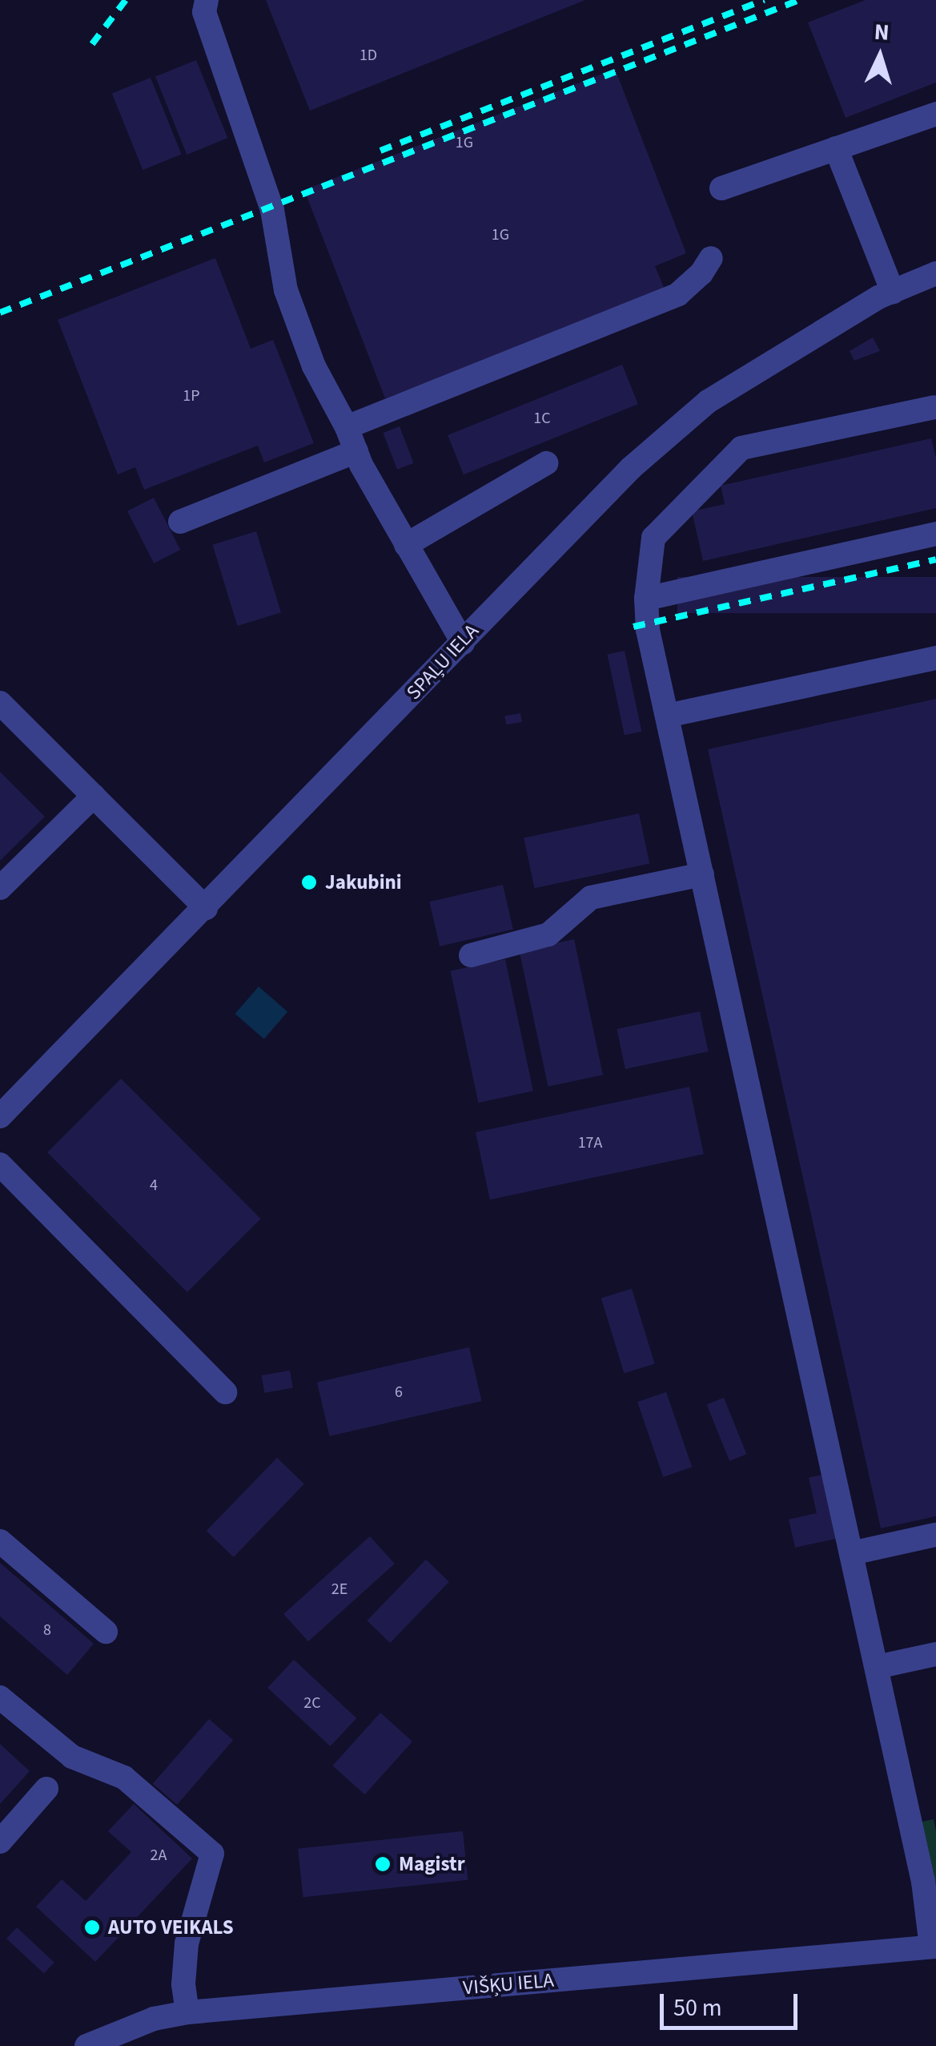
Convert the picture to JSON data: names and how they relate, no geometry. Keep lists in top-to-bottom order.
{
  "streets": {
    "street": ["SPAĻU IELA", "VIŠĶU IELA"]
  },
  "places": ["Jakubini", "Magistr", "AUTO VEIKALS"],
  "house_numbers": [
    "1D",
    "1G",
    "1G",
    "1P",
    "1C",
    "17A",
    "4",
    "6",
    "2E",
    "8",
    "2C",
    "2A"
  ],
  "scale_bar": "50 m",
  "north": "top"
}
